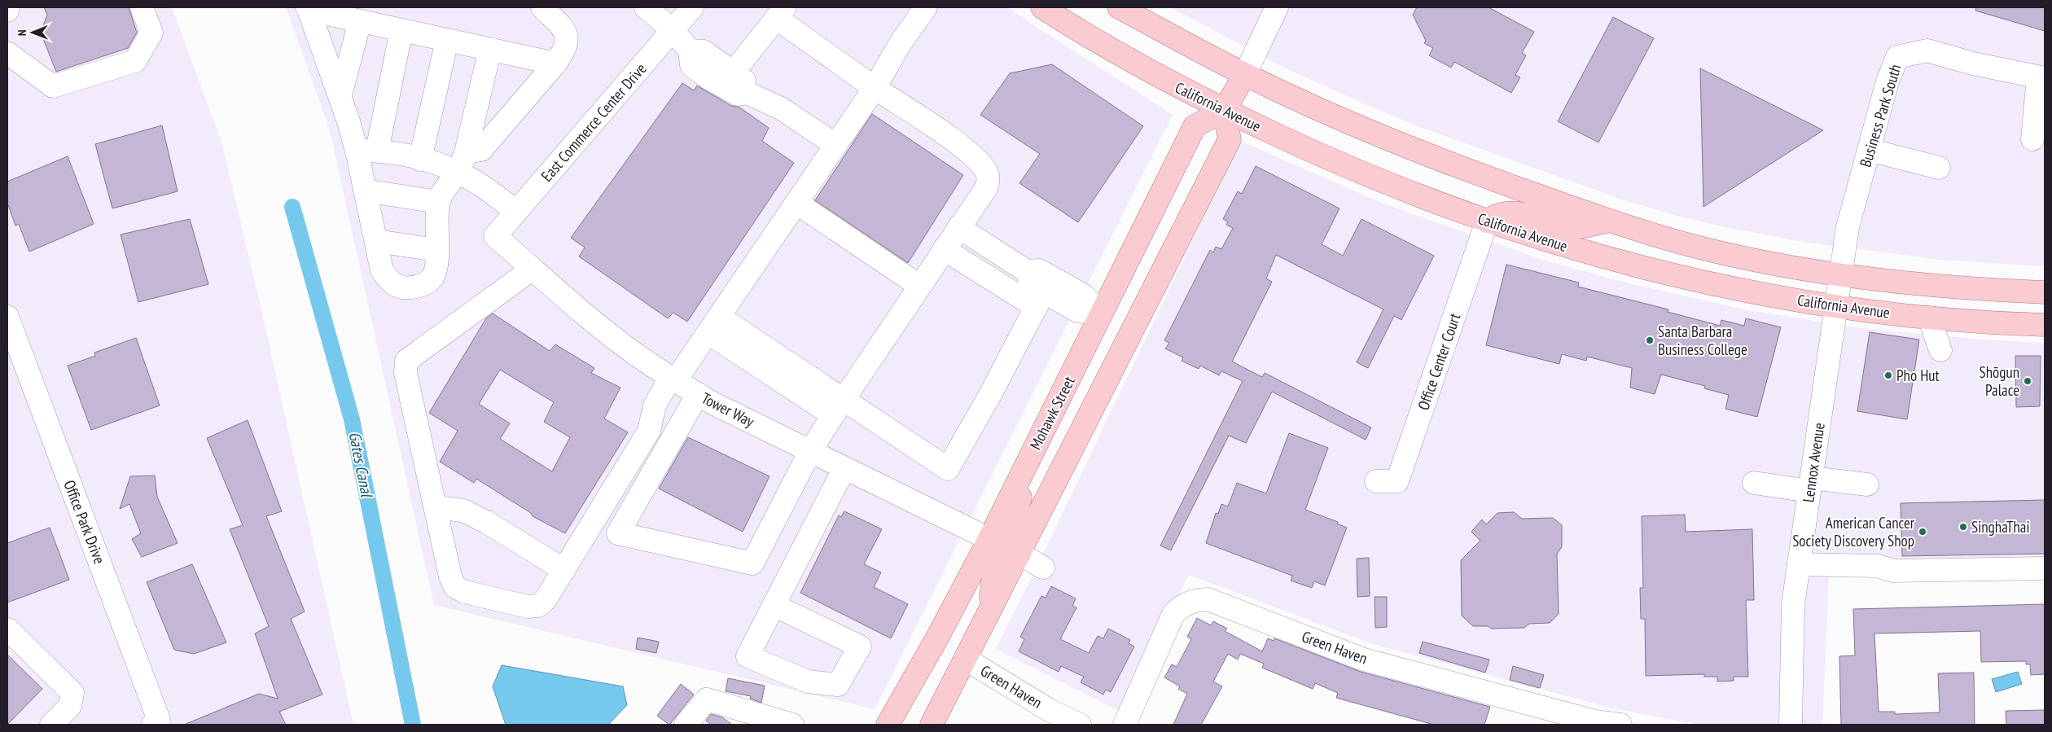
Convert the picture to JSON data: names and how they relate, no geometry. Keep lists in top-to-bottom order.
{
  "streets": {
    "main road": ["California Avenue", "Mohawk Street"],
    "street": [
      "Business Park South",
      "East Commerce Center Drive",
      "Office Center Court",
      "Tower Way",
      "Lennox Avenue",
      "Office Park Drive",
      "Green Haven"
    ]
  },
  "crossings": [
    ["California Avenue", "Business Park South"],
    ["California Avenue", "Office Center Court"],
    ["California Avenue", "Mohawk Street"],
    ["California Avenue", "Lennox Avenue"],
    ["Business Park South", "Lennox Avenue"],
    ["East Commerce Center Drive", "Tower Way"],
    ["Tower Way", "Mohawk Street"]
  ],
  "water": ["Gates Canal"],
  "places": [
    "Santa Barbara Business College",
    "Pho Hut",
    "Shōgun Palace",
    "SinghaThai",
    "American Cancer Society Discovery Shop"
  ],
  "north": "left"
}
